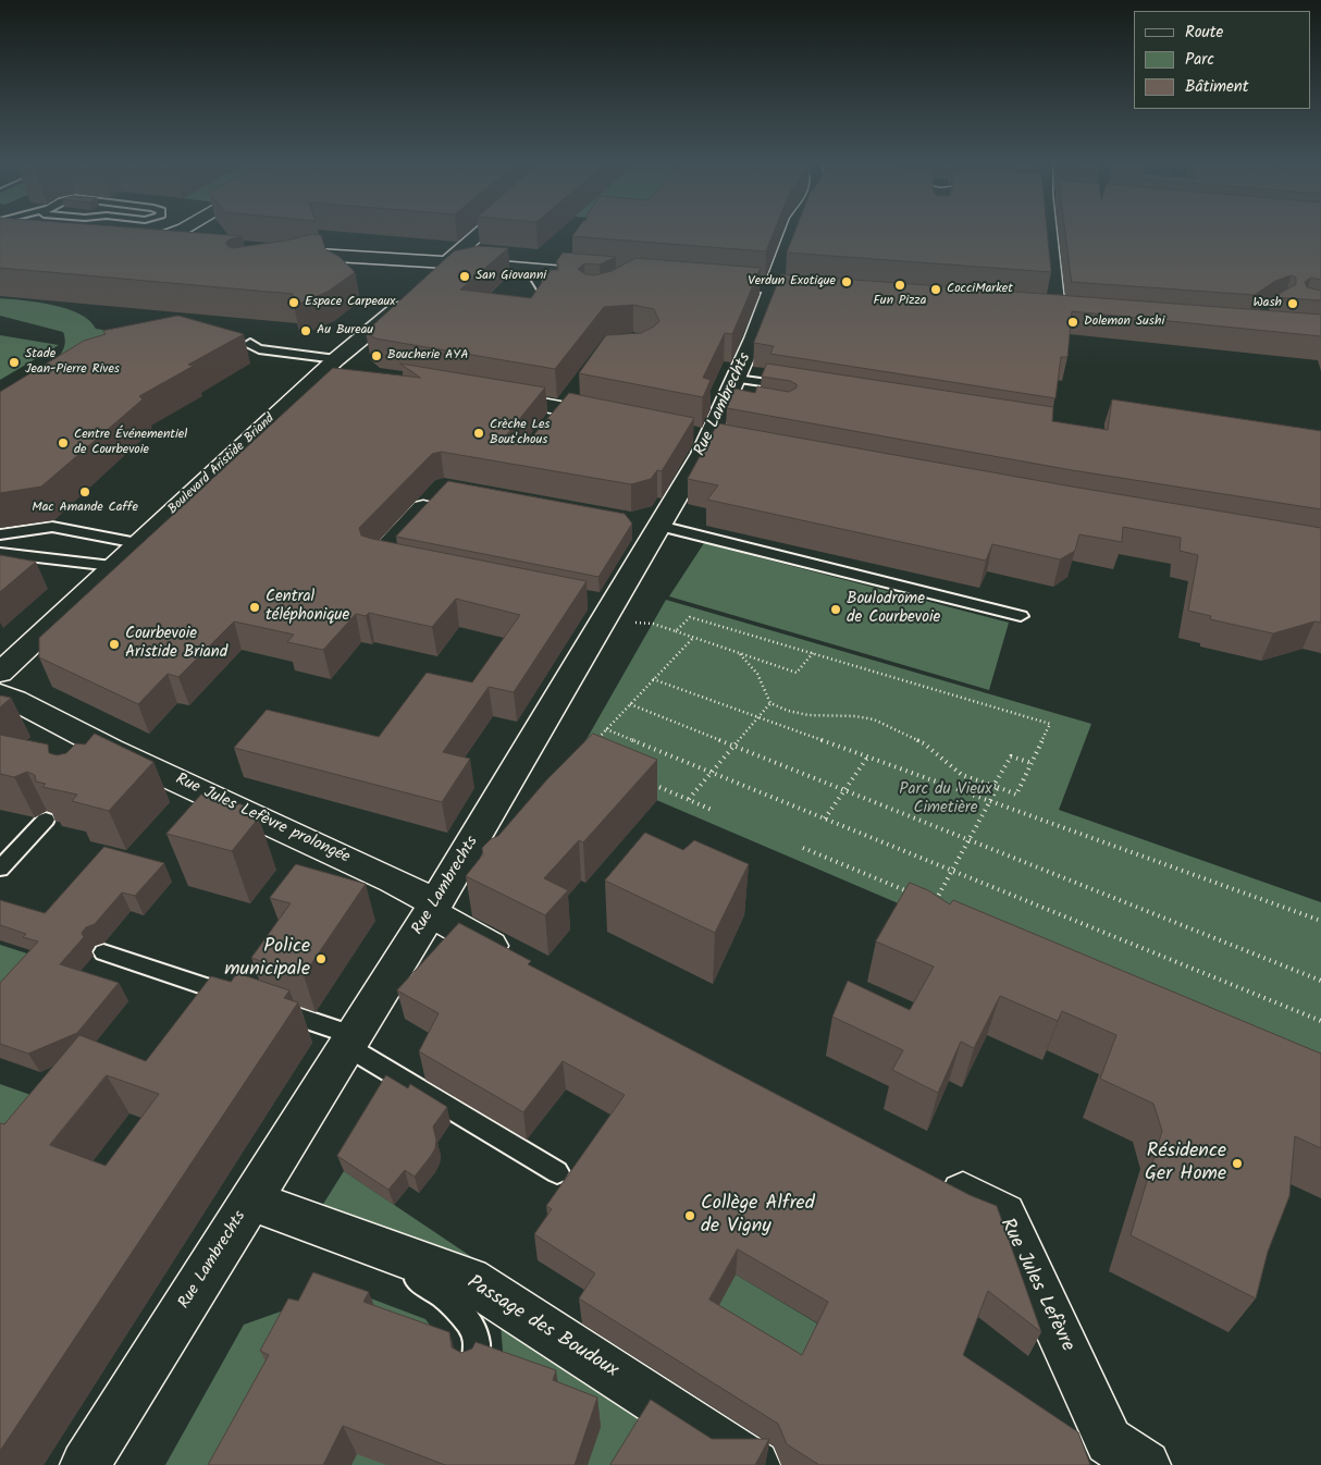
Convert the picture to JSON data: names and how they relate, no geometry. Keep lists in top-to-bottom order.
{
  "streets": {
    "street": [
      "Rue Lambrechts",
      "Boulevard Aristide Briand",
      "Rue Jules Lefèvre prolongée",
      "Rue Jules Lefèvre",
      "Passage des Boudoux"
    ]
  },
  "crossings": [
    ["Rue Lambrechts", "Rue Jules Lefèvre prolongée"],
    ["Rue Lambrechts", "Passage des Boudoux"]
  ],
  "parks": ["Parc du Vieux Cimetière"],
  "places": [
    "San Giovanni",
    "Verdun Exotique",
    "Fun Pizza",
    "CocciMarket",
    "Espace Carpeaux",
    "Wash",
    "Dolemon Sushi",
    "Au Bureau",
    "Boucherie AYA",
    "Stade Jean-Pierre Rives",
    "Crèche Les Bout'chous",
    "Centre Événementiel de Courbevoie",
    "Mac Amande Caffe",
    "Central téléphonique",
    "Boulodrome de Courbevoie",
    "Courbevoie Aristide Briand",
    "Police municipale",
    "Résidence Ger Home",
    "Collège Alfred de Vigny"
  ],
  "legend": ["Route", "Parc", "Bâtiment"]
}
